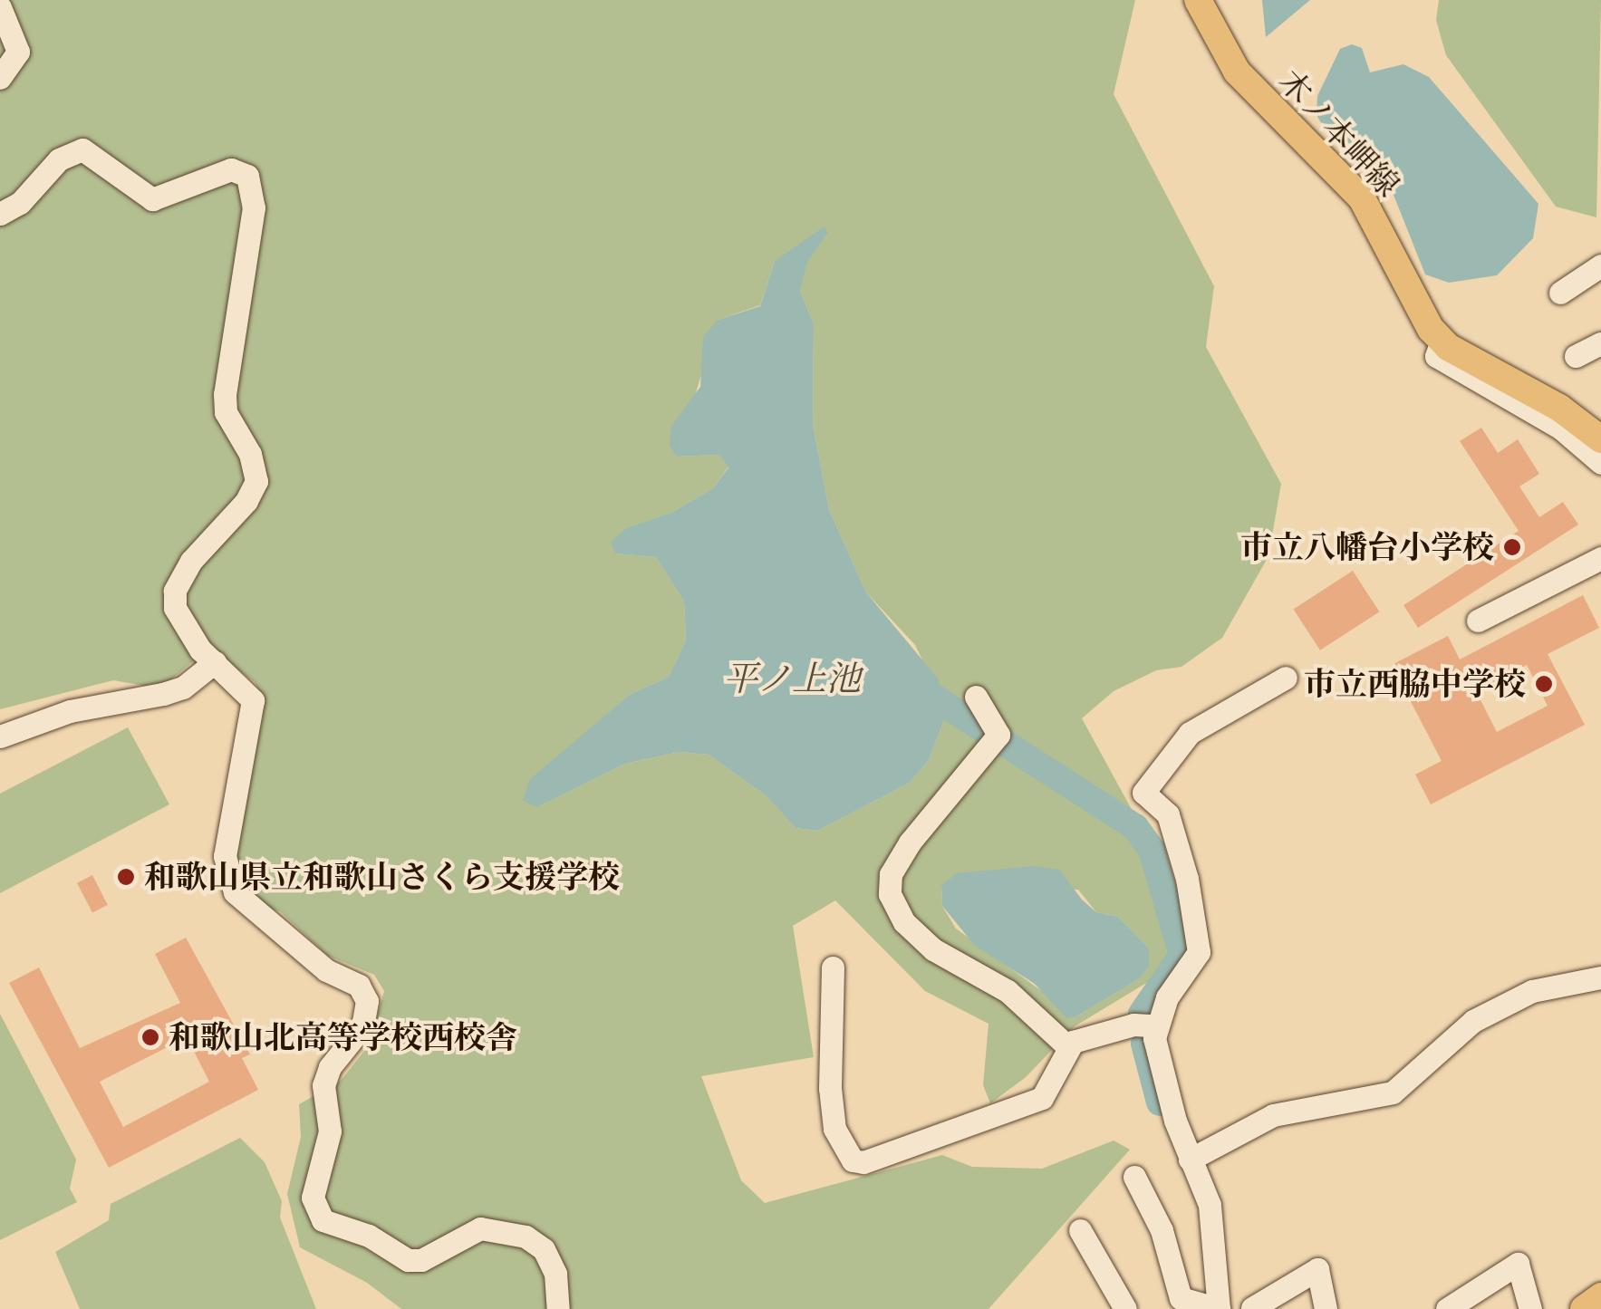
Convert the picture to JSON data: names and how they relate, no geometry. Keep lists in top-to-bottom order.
{
  "streets": {
    "main road": ["木ノ本岬線"]
  },
  "water": ["平ノ上池"],
  "places": [
    "市立八幡台小学校",
    "市立西脇中学校",
    "和歌山県立和歌山さくら支援学校",
    "和歌山北高等学校西校舎"
  ]
}
